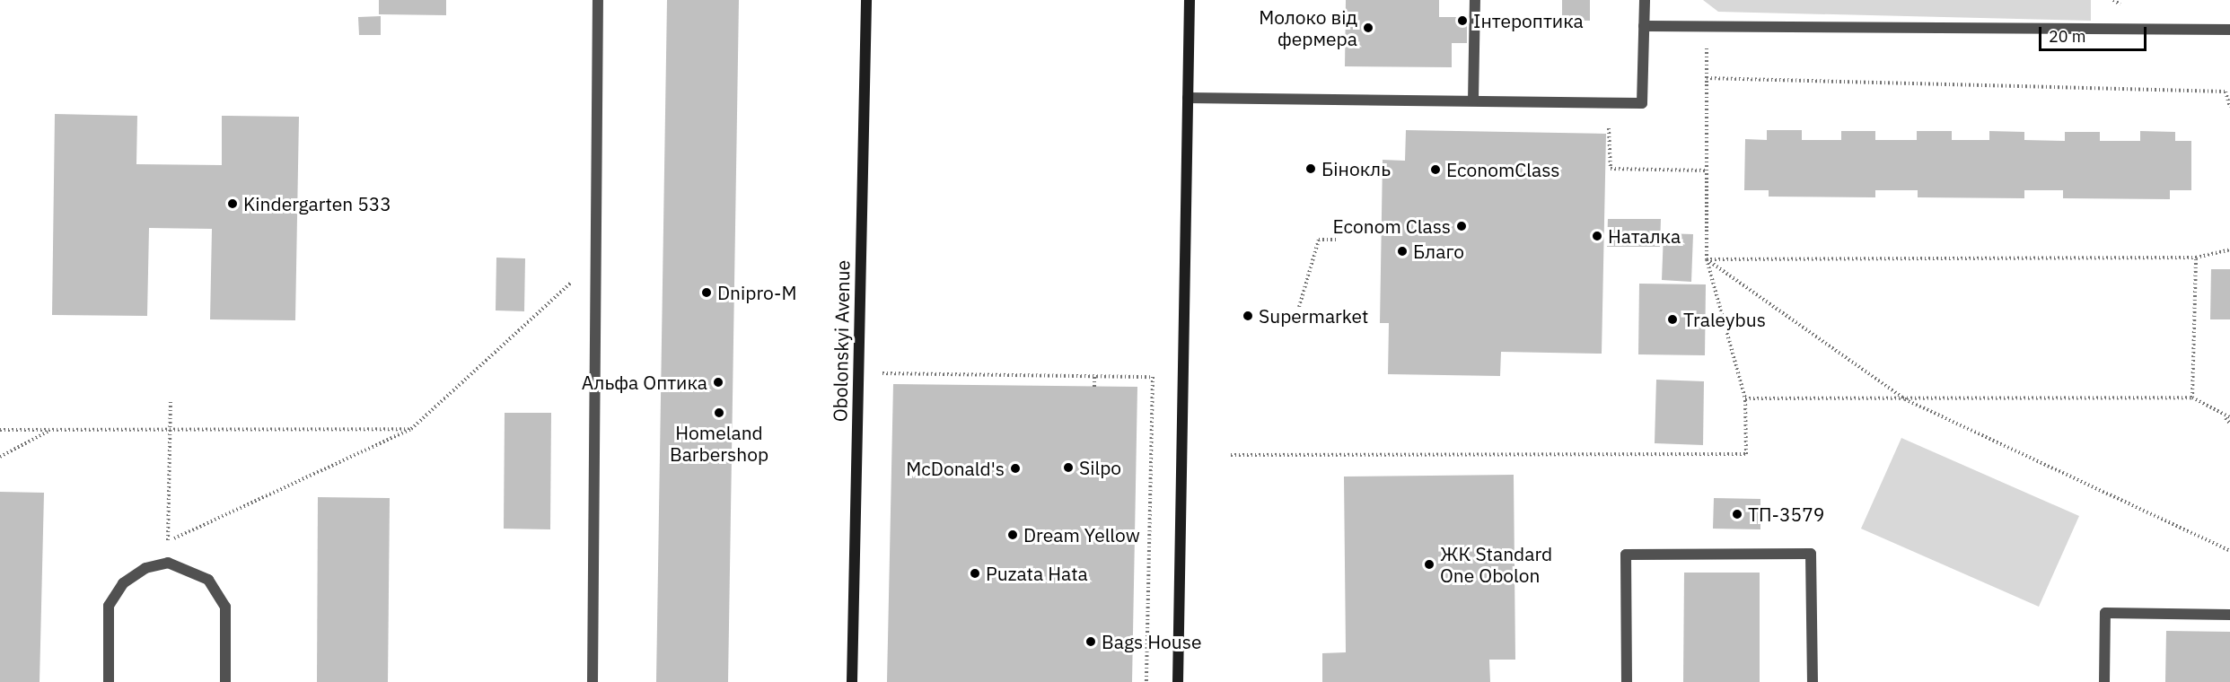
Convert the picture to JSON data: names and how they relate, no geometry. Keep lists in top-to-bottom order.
{
  "streets": {
    "main road": ["Obolonskyi Avenue"]
  },
  "places": [
    "Інтероптика",
    "Молоко від фермера",
    "Бінокль",
    "EconomClass",
    "Kindergarten 533",
    "Econom Class",
    "Наталка",
    "Благо",
    "Dnipro-M",
    "Supermarket",
    "Traleybus",
    "Альфа Оптика",
    "Homeland Barbershop",
    "Silpo",
    "McDonald's",
    "ТП-3579",
    "Dream Yellow",
    "ЖК Standard One Obolon",
    "Puzata Hata",
    "Bags House"
  ],
  "scale_bar": "20 m"
}
